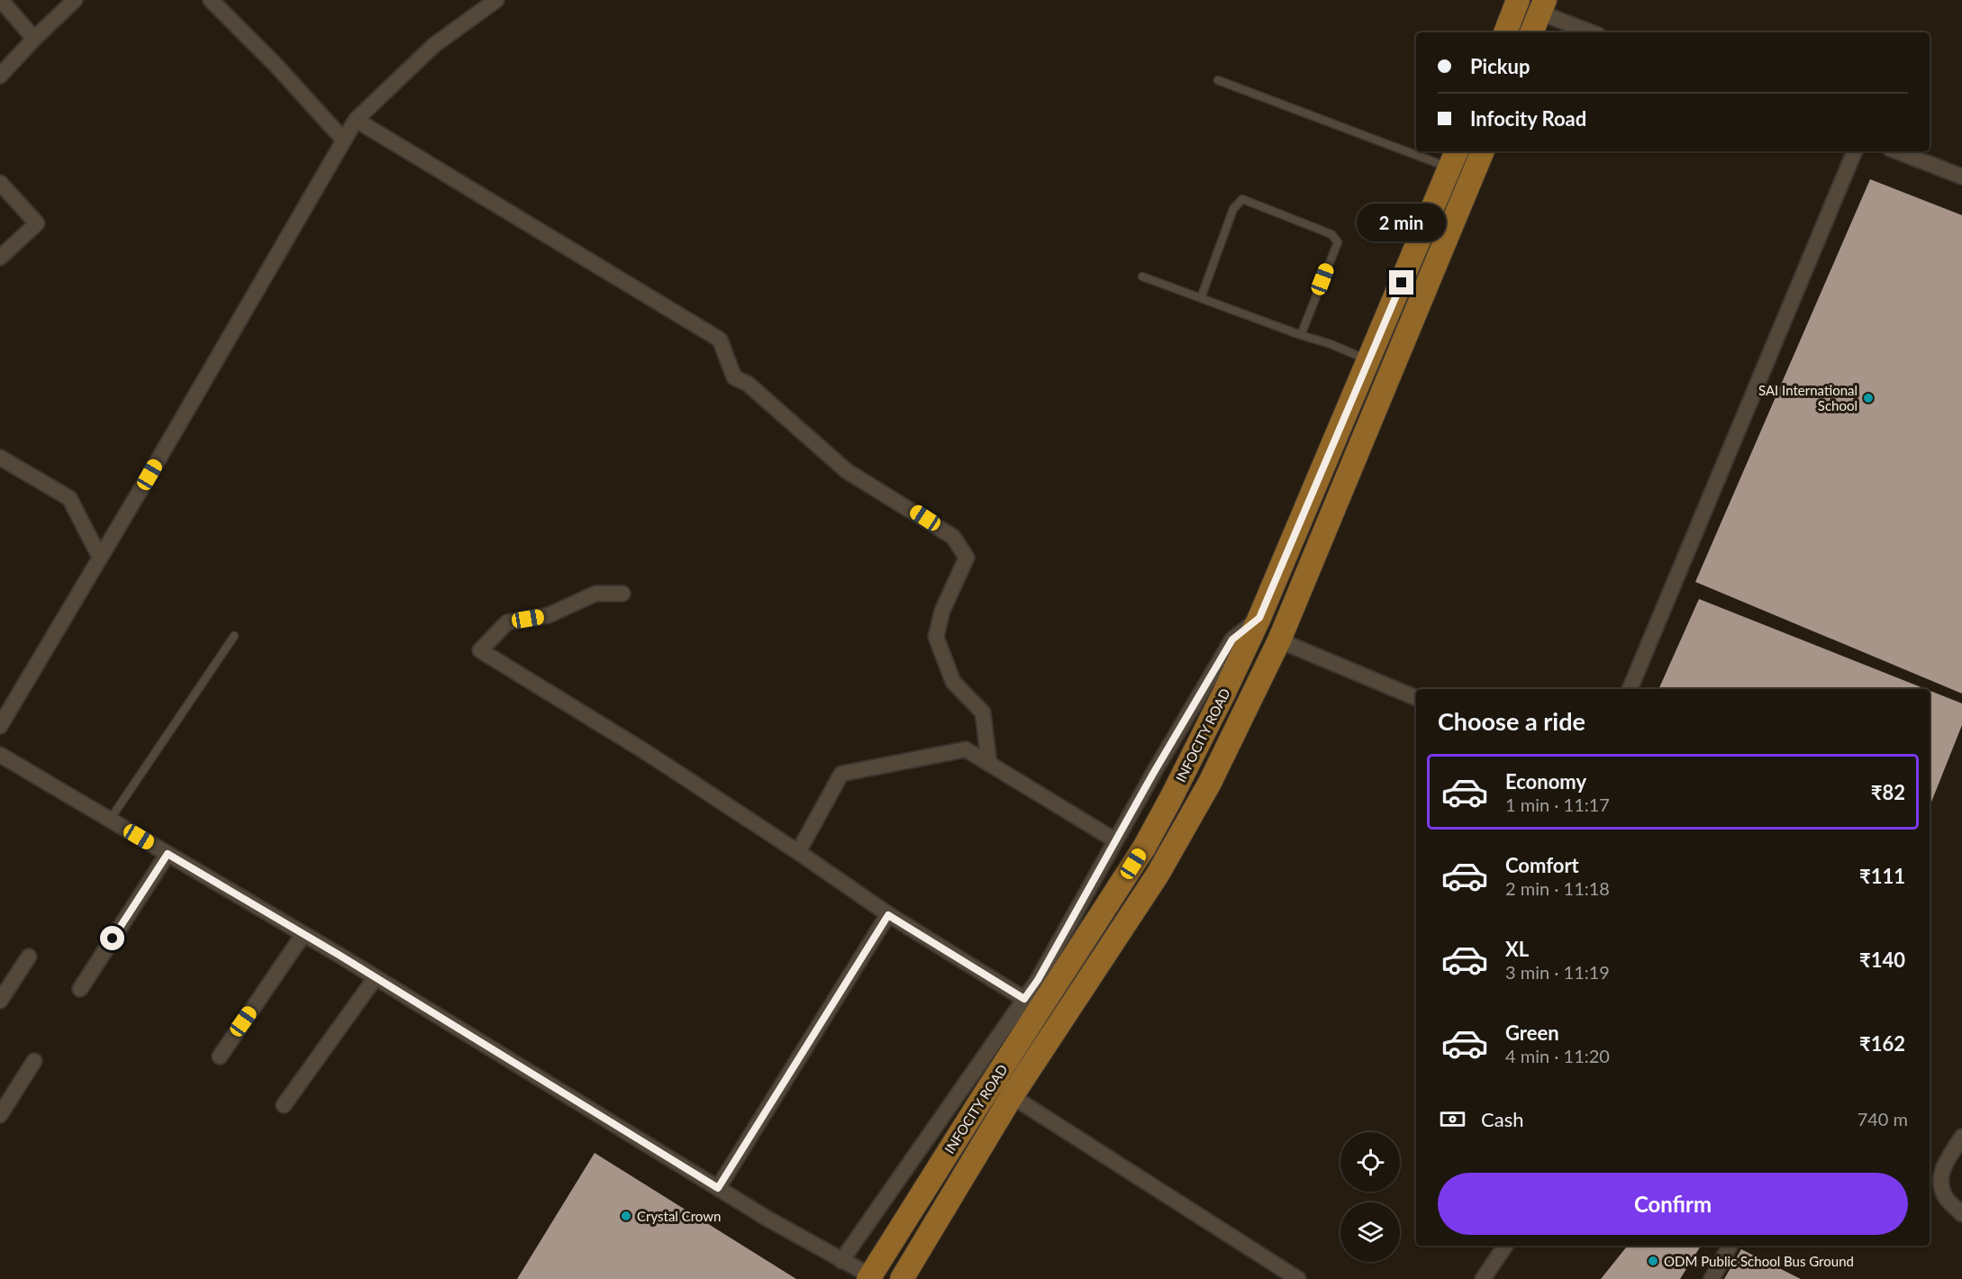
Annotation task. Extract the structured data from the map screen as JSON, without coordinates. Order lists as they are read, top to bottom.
{
  "streets": {
    "main road": ["INFOCITY ROAD"]
  },
  "places": ["SAI International School", "Crystal Crown", "ODM Public School Bus Ground"],
  "page": {
    "banner": ["Pickup", "Infocity Road"],
    "bubble": "2 min",
    "heading": "Choose a ride",
    "list": [
      {
        "name": "Economy",
        "note": "1 min · 11:17",
        "value": "₹82"
      },
      {
        "name": "Comfort",
        "note": "2 min · 11:18",
        "value": "₹111"
      },
      {
        "name": "XL",
        "note": "3 min · 11:19",
        "value": "₹140"
      },
      {
        "name": "Green",
        "note": "4 min · 11:20",
        "value": "₹162"
      }
    ],
    "pay": ["Cash", "740 m"],
    "buttons": "Confirm"
  }
}
